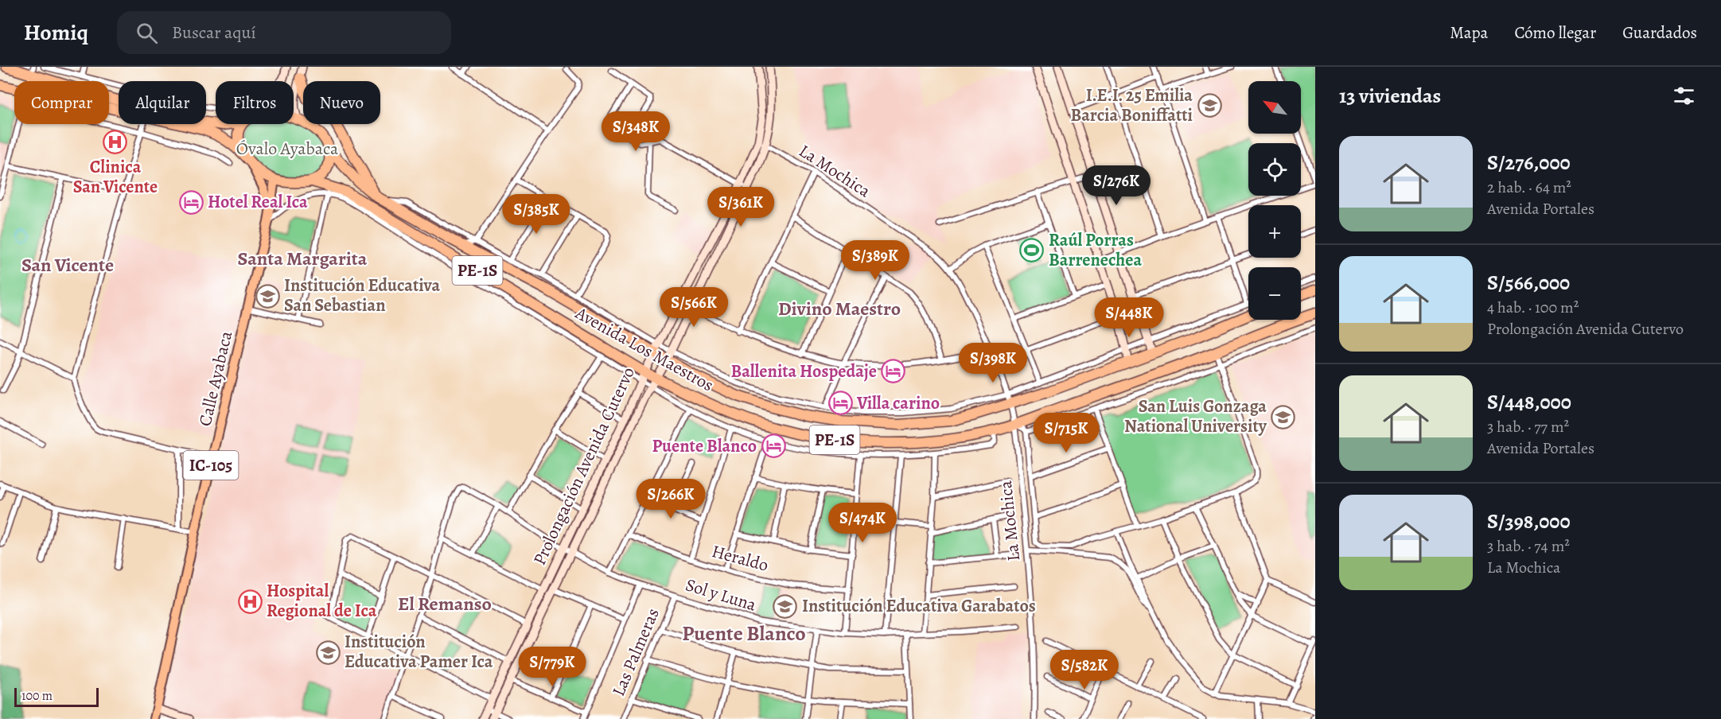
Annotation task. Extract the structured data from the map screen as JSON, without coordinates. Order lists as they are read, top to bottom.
{
  "streets": {
    "highway": ["PE-1S", "Avenida Los Maestros"],
    "main road": ["Calle Ayabaca", "IC-105"],
    "street": [
      "La Mochica",
      "Prolongación Avenida Cutervo",
      "Heraldo",
      "Sol y Luna",
      "Las Palmeras"
    ]
  },
  "crossings": [
    ["La Mochica", "Avenida Los Maestros"],
    ["La Mochica", "Prolongación Avenida Cutervo"],
    ["PE-1S", "Avenida Los Maestros"],
    ["PE-1S", "Calle Ayabaca"],
    ["Avenida Los Maestros", "Prolongación Avenida Cutervo"],
    ["Prolongación Avenida Cutervo", "Sol y Luna"],
    ["Sol y Luna", "Las Palmeras"]
  ],
  "districts": [
    "Santa Margarita",
    "San Vicente",
    "Divino Maestro",
    "El Remanso",
    "Puente Blanco"
  ],
  "parks": ["Óvalo Ayabaca"],
  "places": {
    "school or university": [
      "I.E.I. 25 Emilia Barcia Boniffatti",
      "Institución Educativa San Sebastian",
      "San Luis Gonzaga National University",
      "Institución Educativa Garabatos",
      "Institución Educativa Pamer Ica"
    ],
    "hospital": ["Clinica San Vicente", "Hospital Regional de Ica"],
    "hotel": [
      "Hotel Real Ica",
      "Ballenita Hospedaje",
      "Villa carino",
      "Puente Blanco"
    ],
    "sports": ["Raúl Porras Barrenechea"]
  },
  "scale_bar": "100 m",
  "north": "top left",
  "page": {
    "header": "Homiq",
    "search": "Buscar aquí",
    "nav": ["Mapa", "Cómo llegar", "Guardados"],
    "heading": "13 viviendas",
    "map_buttons": ["+", "−"],
    "chip": [
      "Comprar",
      "Alquilar",
      "Filtros",
      "Nuevo"
    ],
    "price": [
      "S/348K",
      "S/276K",
      "S/361K",
      "S/385K",
      "S/389K",
      "S/566K",
      "S/448K",
      "S/398K",
      "S/715K",
      "S/266K",
      "S/474K",
      "S/779K",
      "S/582K"
    ],
    "list": [
      {
        "name": "S/276,000",
        "note": "2 hab. · 64 m² · Avenida Portales"
      },
      {
        "name": "S/566,000",
        "note": "4 hab. · 100 m² · Prolongación Avenida Cutervo"
      },
      {
        "name": "S/448,000",
        "note": "3 hab. · 77 m² · Avenida Portales"
      },
      {
        "name": "S/398,000",
        "note": "3 hab. · 74 m² · La Mochica"
      }
    ],
    "scale": "100 m"
  }
}
